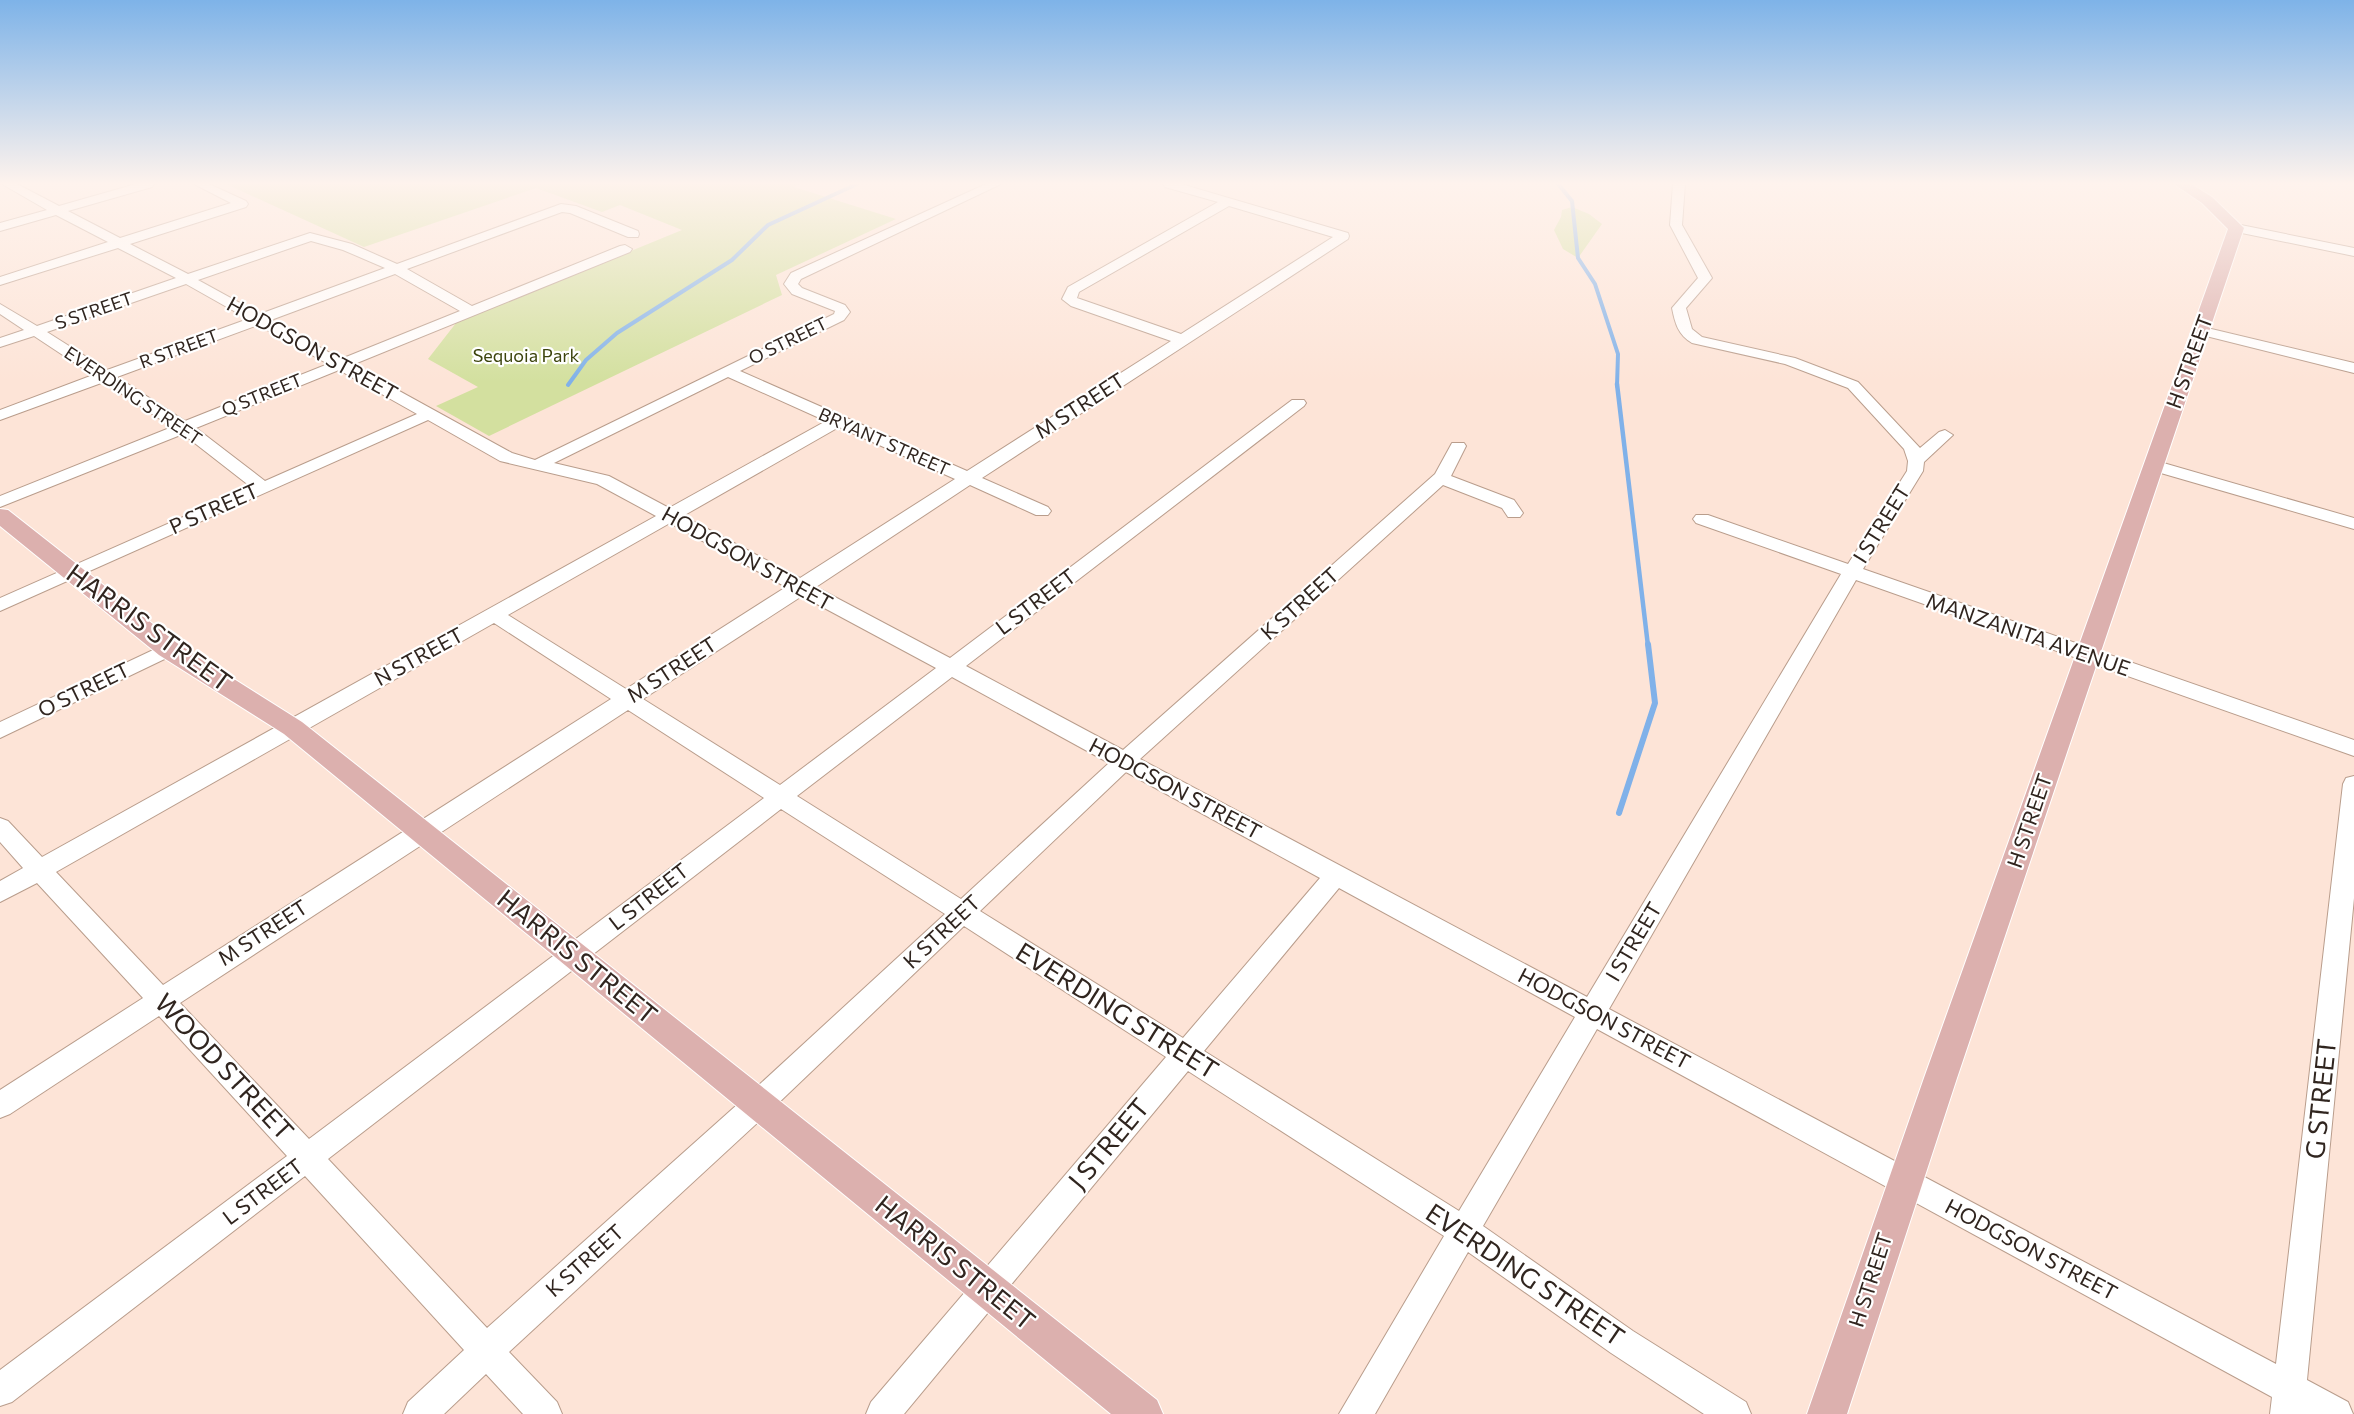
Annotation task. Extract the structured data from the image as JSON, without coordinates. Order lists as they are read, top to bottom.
{
  "streets": {
    "main road": ["H STREET", "HARRIS STREET"],
    "street": [
      "S STREET",
      "O STREET",
      "R STREET",
      "HODGSON STREET",
      "Q STREET",
      "EVERDING STREET",
      "M STREET",
      "BRYANT STREET",
      "P STREET",
      "I STREET",
      "L STREET",
      "K STREET",
      "MANZANITA AVENUE",
      "N STREET",
      "WOOD STREET",
      "G STREET",
      "J STREET"
    ]
  },
  "crossings": [
    ["S STREET", "R STREET"],
    ["S STREET", "HODGSON STREET"],
    ["S STREET", "EVERDING STREET"],
    ["O STREET", "HODGSON STREET"],
    ["O STREET", "BRYANT STREET"],
    ["O STREET", "HARRIS STREET"],
    ["R STREET", "HODGSON STREET"],
    ["R STREET", "EVERDING STREET"],
    ["HODGSON STREET", "H STREET"],
    ["HODGSON STREET", "Q STREET"],
    ["HODGSON STREET", "M STREET"],
    ["HODGSON STREET", "P STREET"],
    ["HODGSON STREET", "I STREET"],
    ["HODGSON STREET", "L STREET"],
    ["HODGSON STREET", "K STREET"],
    ["HODGSON STREET", "N STREET"],
    ["HODGSON STREET", "G STREET"],
    ["HODGSON STREET", "J STREET"],
    ["H STREET", "MANZANITA AVENUE"],
    ["Q STREET", "EVERDING STREET"],
    ["EVERDING STREET", "M STREET"],
    ["EVERDING STREET", "P STREET"],
    ["EVERDING STREET", "I STREET"],
    ["EVERDING STREET", "L STREET"],
    ["EVERDING STREET", "K STREET"],
    ["EVERDING STREET", "N STREET"],
    ["EVERDING STREET", "J STREET"],
    ["M STREET", "BRYANT STREET"],
    ["M STREET", "HARRIS STREET"],
    ["M STREET", "WOOD STREET"],
    ["BRYANT STREET", "N STREET"],
    ["P STREET", "HARRIS STREET"],
    ["I STREET", "MANZANITA AVENUE"],
    ["L STREET", "HARRIS STREET"],
    ["L STREET", "WOOD STREET"],
    ["K STREET", "HARRIS STREET"],
    ["K STREET", "WOOD STREET"],
    ["HARRIS STREET", "N STREET"],
    ["HARRIS STREET", "J STREET"],
    ["N STREET", "WOOD STREET"]
  ],
  "parks": ["Sequoia Park"]
}
